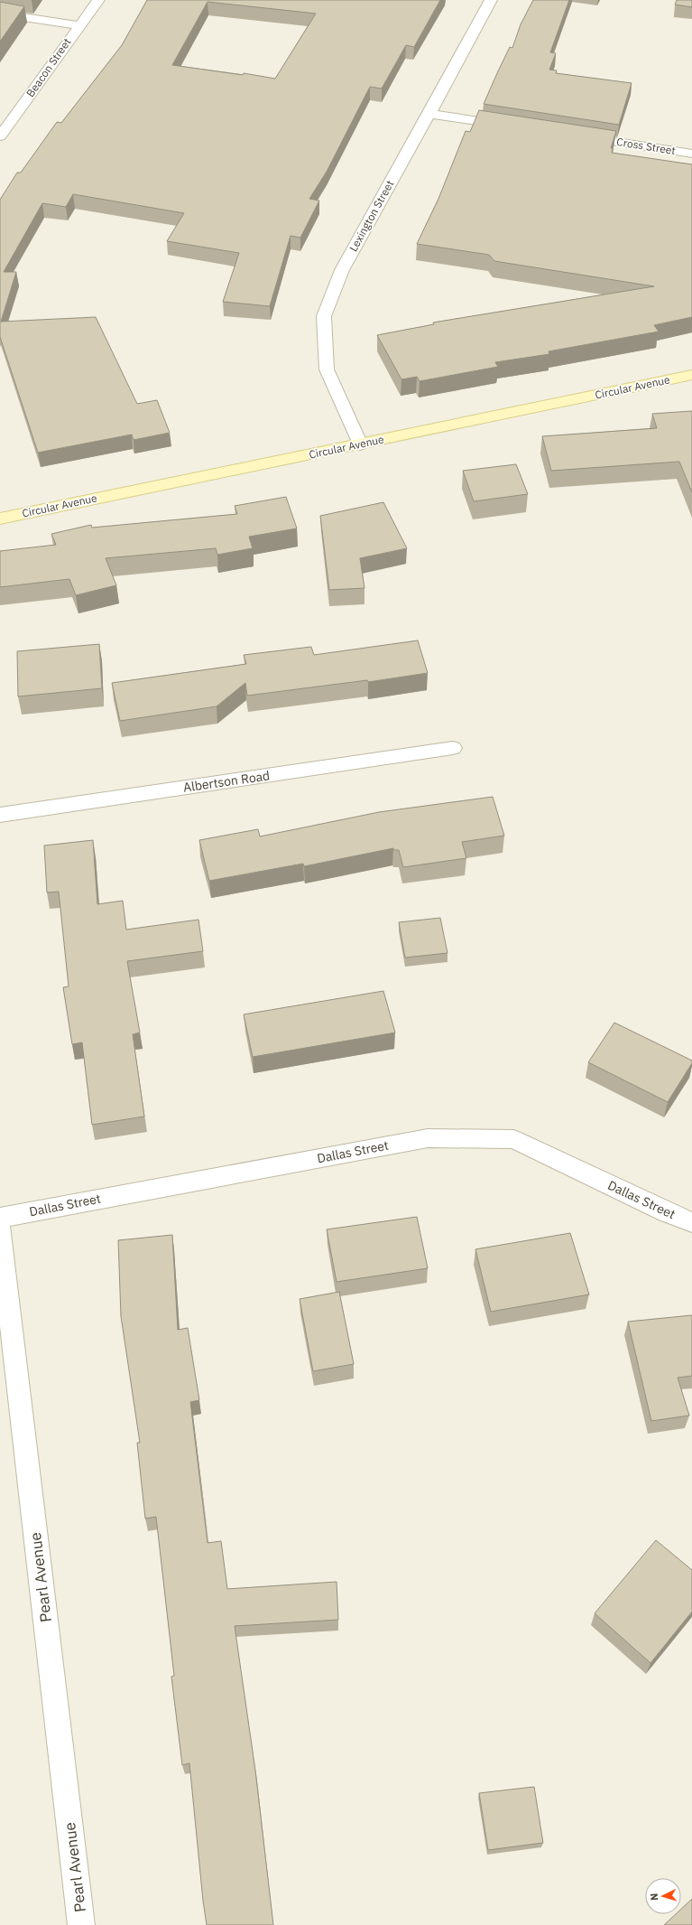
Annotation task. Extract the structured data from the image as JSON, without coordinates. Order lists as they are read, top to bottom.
{
  "streets": {
    "main road": ["Circular Avenue"],
    "street": [
      "Beacon Street",
      "Cross Street",
      "Lexington Street",
      "Albertson Road",
      "Dallas Street",
      "Pearl Avenue"
    ]
  },
  "crossings": [
    ["Lexington Street", "Circular Avenue"]
  ],
  "north": "left"
}
